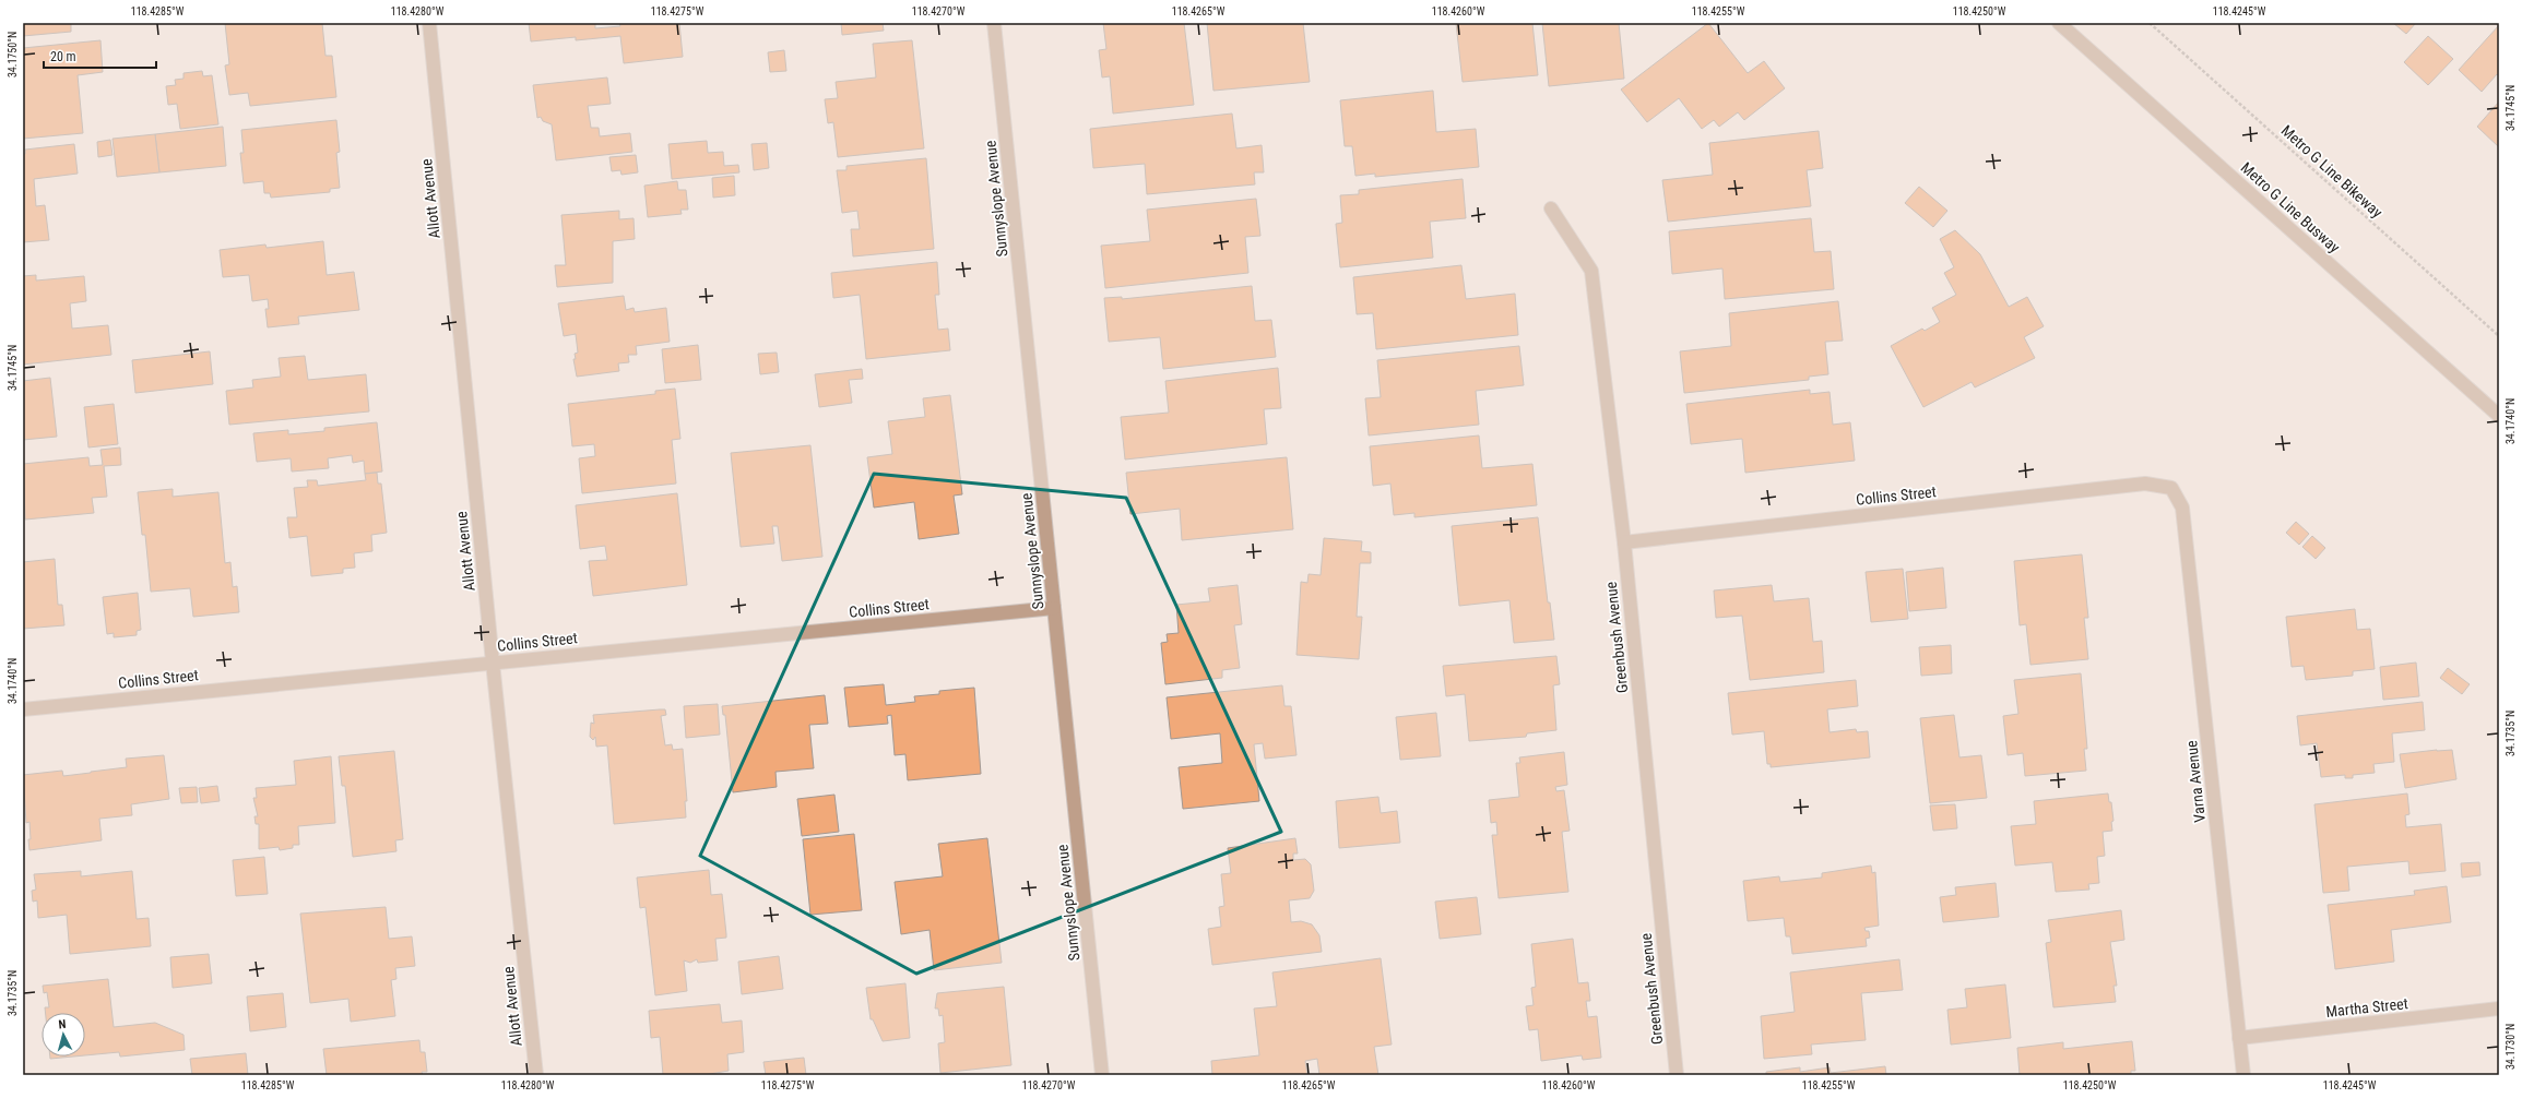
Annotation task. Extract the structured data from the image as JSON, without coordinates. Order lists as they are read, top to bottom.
{
  "streets": {
    "street": [
      "Allott Avenue",
      "Sunnyslope Avenue",
      "Metro G Line Busway",
      "Collins Street",
      "Greenbush Avenue",
      "Varna Avenue",
      "Martha Street"
    ],
    "path": ["Metro G Line Bikeway"]
  },
  "crossings": [
    ["Allott Avenue", "Collins Street"],
    ["Sunnyslope Avenue", "Collins Street"],
    ["Collins Street", "Greenbush Avenue"],
    ["Collins Street", "Varna Avenue"],
    ["Varna Avenue", "Martha Street"]
  ],
  "scale_bar": "20 m",
  "north": "top",
  "coordinates": [
    "118.4285°W",
    "118.4280°W",
    "118.4275°W",
    "118.4270°W",
    "118.4265°W",
    "118.4260°W",
    "118.4255°W",
    "118.4250°W",
    "118.4245°W",
    "34.1750°N",
    "34.1745°N",
    "34.1740°N",
    "34.1735°N",
    "34.1730°N"
  ]
}
